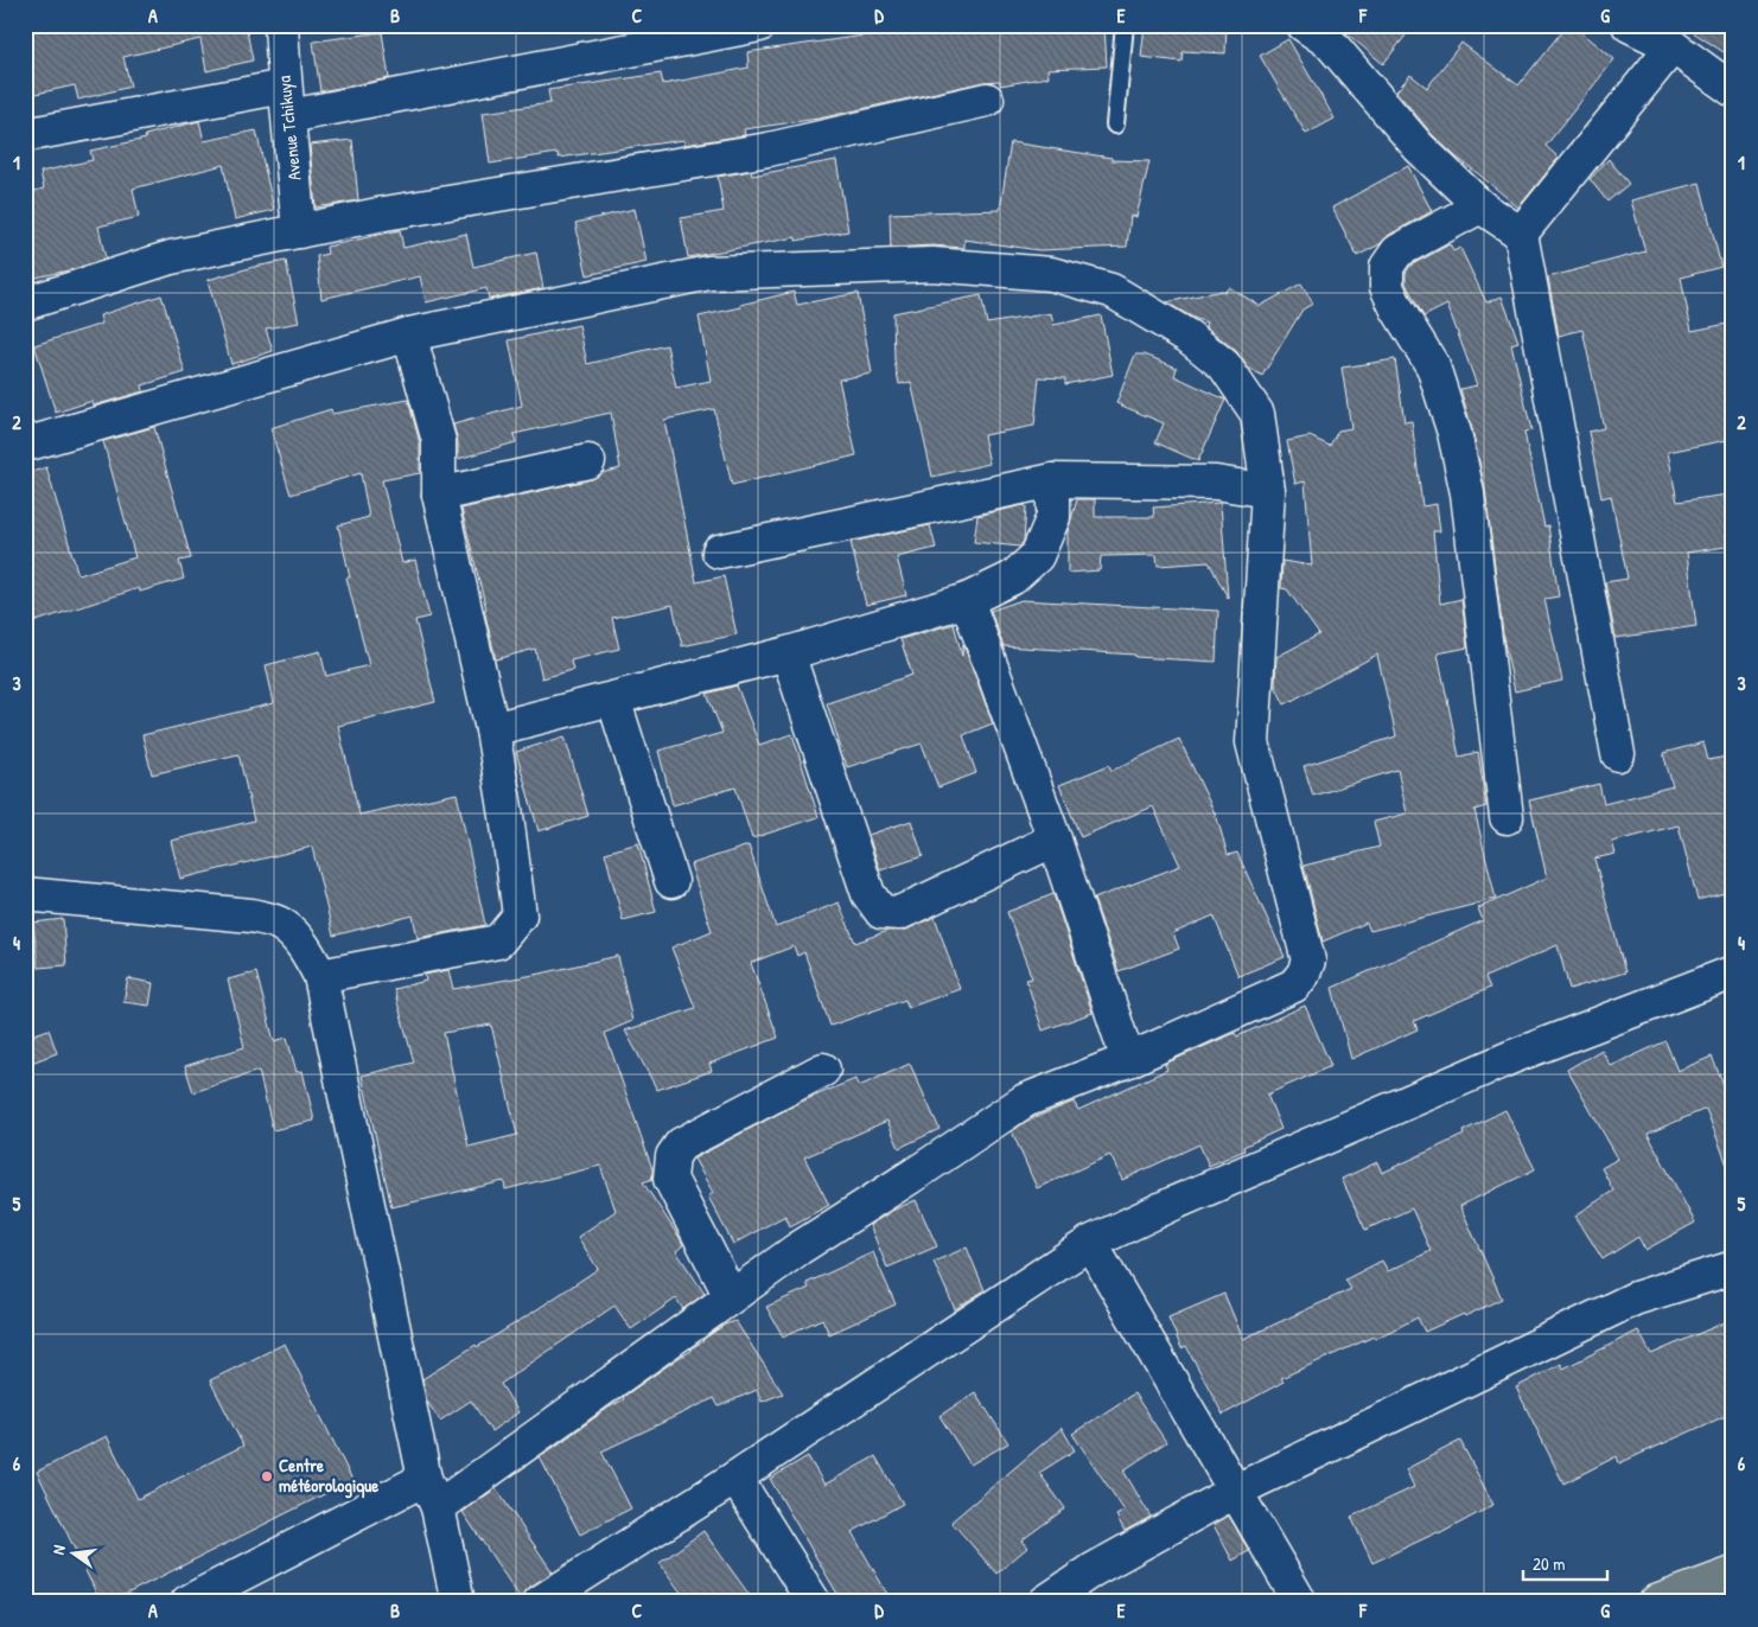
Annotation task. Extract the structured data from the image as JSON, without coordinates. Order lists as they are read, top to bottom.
{
  "streets": {
    "street": ["Avenue Tchikuya"]
  },
  "places": ["Centre météorologique"],
  "scale_bar": "20 m",
  "north": "left",
  "grid": {
    "columns": [
      "A",
      "B",
      "C",
      "D",
      "E",
      "F",
      "G"
    ],
    "rows": [
      "1",
      "2",
      "3",
      "4",
      "5",
      "6"
    ]
  }
}
